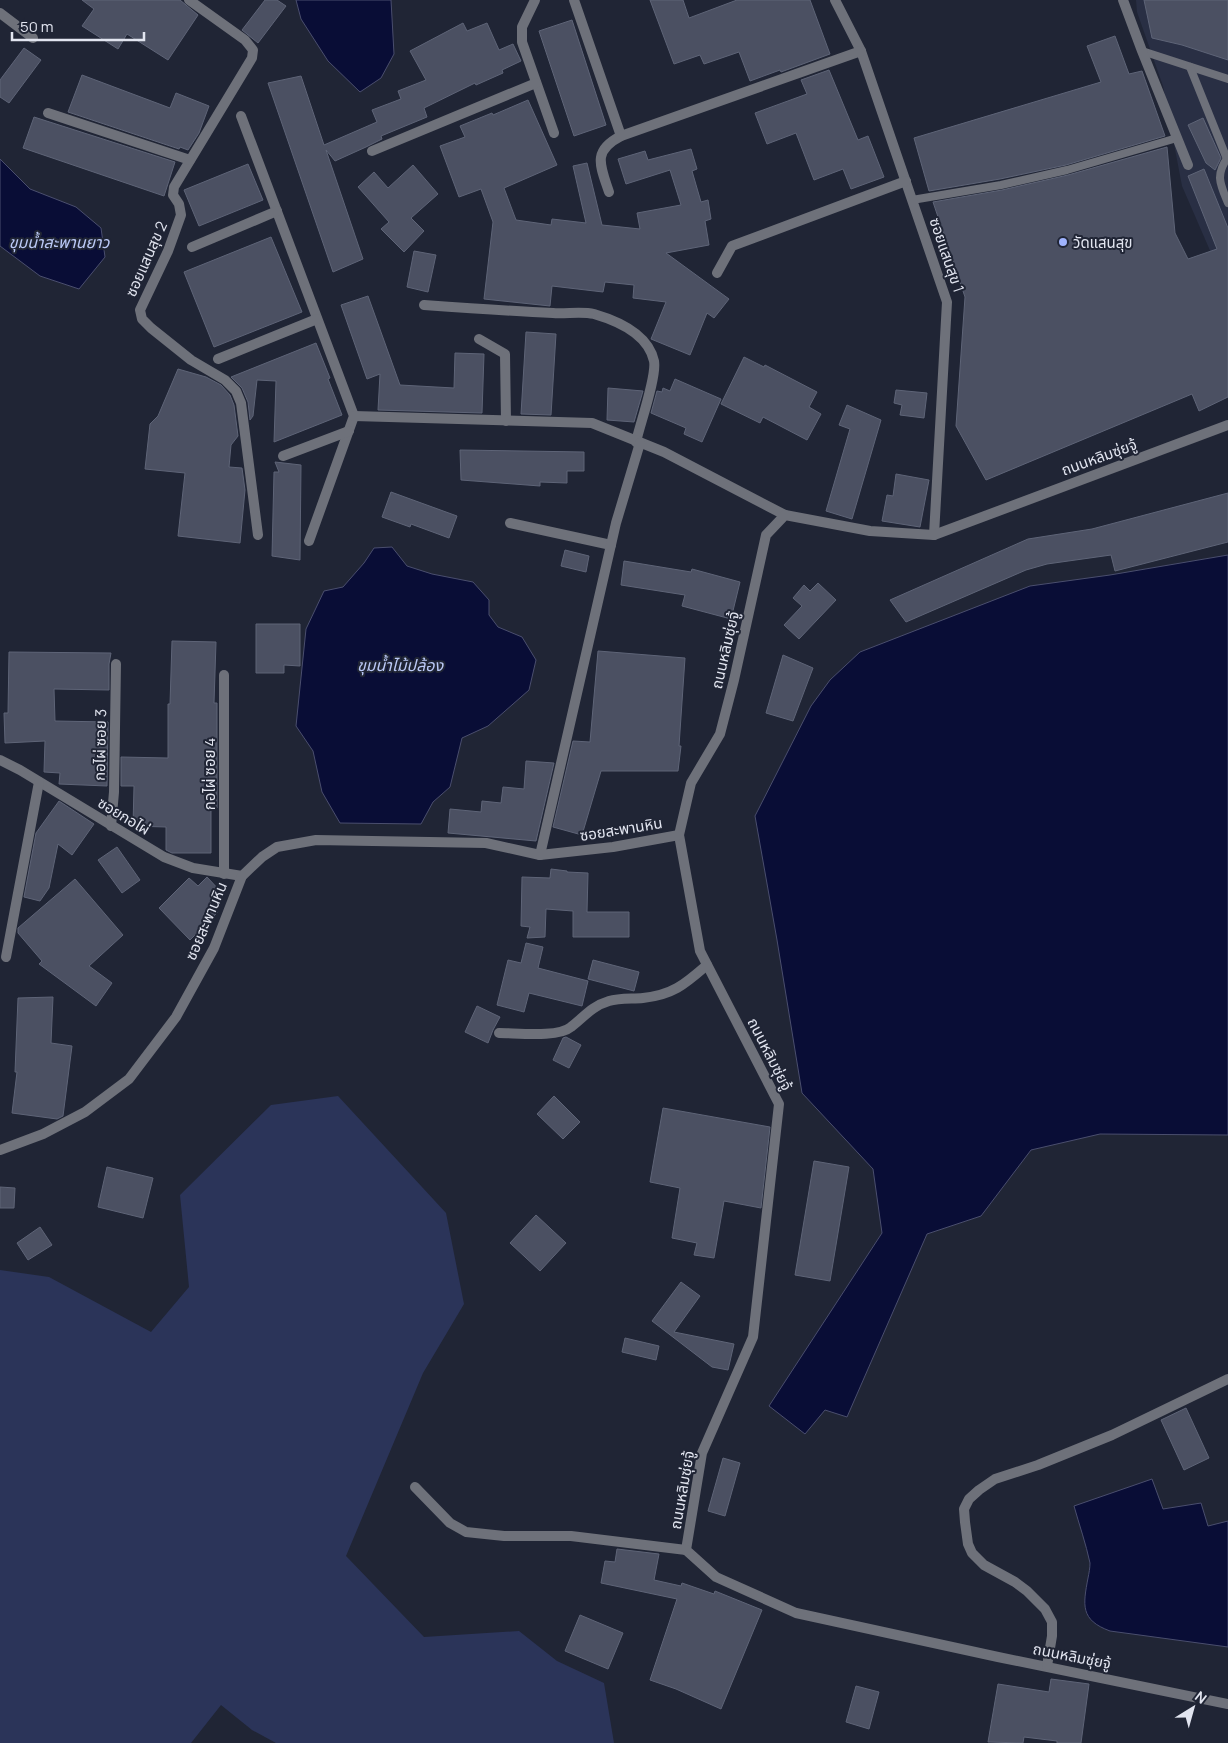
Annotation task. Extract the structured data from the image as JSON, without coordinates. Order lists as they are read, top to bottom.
{
  "streets": {
    "street": [
      "ซอยแสนสุข 1",
      "ซอยแสนสุข 2",
      "ถนนหลิมซุ่ยจู้",
      "กอไผ่ ซอย 3",
      "กอไผ่ ซอย 4",
      "ซอยกอไผ่",
      "ซอยสะพานหิน"
    ]
  },
  "crossings": [
    ["ซอยแสนสุข 1", "ถนนหลิมซุ่ยจู้"],
    ["ถนนหลิมซุ่ยจู้", "ซอยสะพานหิน"],
    ["กอไผ่ ซอย 3", "ซอยกอไผ่"],
    ["กอไผ่ ซอย 4", "ซอยกอไผ่"],
    ["ซอยกอไผ่", "ซอยสะพานหิน"]
  ],
  "water": ["ขุมน้ำสะพานยาว", "ขุมน้ำไม้ปล้อง"],
  "places": ["วัดแสนสุข"],
  "scale_bar": "50 m",
  "north": "top right"
}
